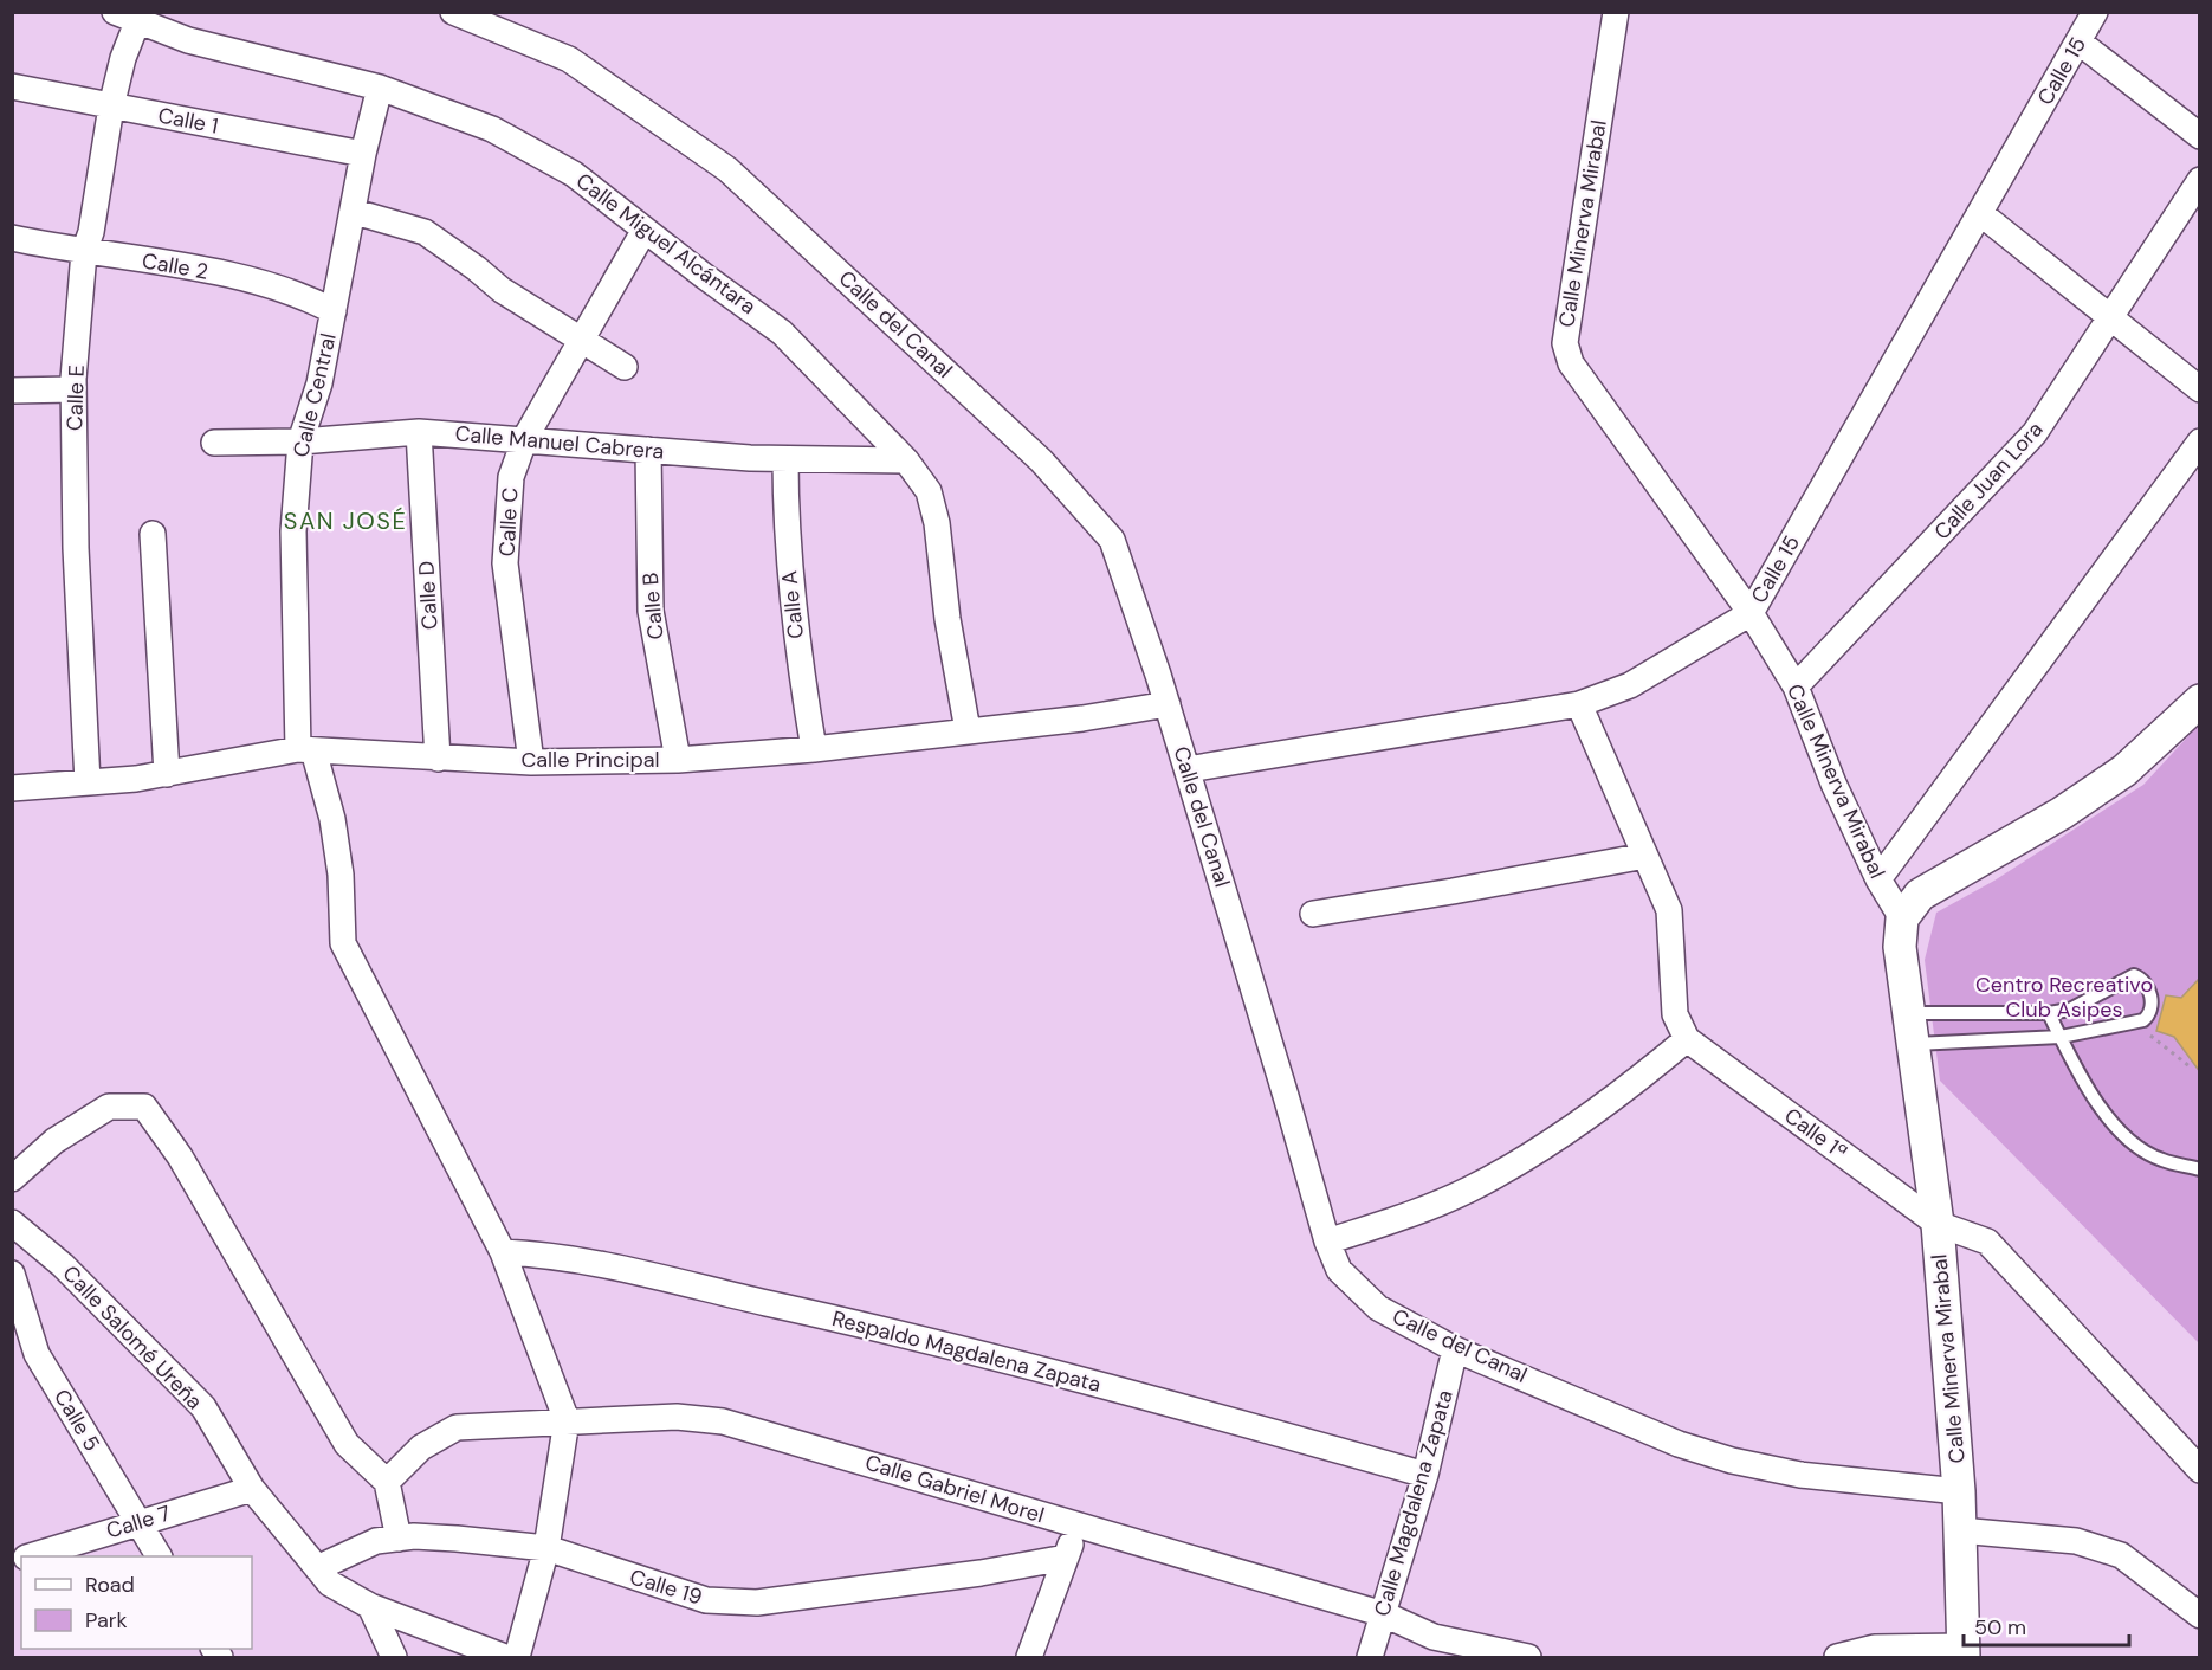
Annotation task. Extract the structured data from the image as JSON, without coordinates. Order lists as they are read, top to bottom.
{
  "streets": {
    "street": [
      "Calle 15",
      "Calle 1",
      "Calle Minerva Mirabal",
      "Calle Miguel Alcántara",
      "Calle 2",
      "Calle del Canal",
      "Calle Central",
      "Calle E",
      "Calle Manuel Cabrera",
      "Calle Juan Lora",
      "Calle C",
      "Calle D",
      "Calle A",
      "Calle B",
      "Calle Principal",
      "Calle 1ª",
      "Calle Salomé Ureña",
      "Respaldo Magdalena Zapata",
      "Calle 5",
      "Calle Gabriel Morel",
      "Calle Magdalena Zapata",
      "Calle 7",
      "Calle 19"
    ]
  },
  "crossings": [
    ["Calle 15", "Calle Minerva Mirabal"],
    ["Calle 15", "Calle del Canal"],
    ["Calle 1", "Calle Central"],
    ["Calle 1", "Calle E"],
    ["Calle Minerva Mirabal", "Calle del Canal"],
    ["Calle Minerva Mirabal", "Calle Juan Lora"],
    ["Calle Minerva Mirabal", "Calle 1ª"],
    ["Calle Miguel Alcántara", "Calle Central"],
    ["Calle Miguel Alcántara", "Calle E"],
    ["Calle Miguel Alcántara", "Calle Manuel Cabrera"],
    ["Calle Miguel Alcántara", "Calle C"],
    ["Calle Miguel Alcántara", "Calle Principal"],
    ["Calle 2", "Calle Central"],
    ["Calle 2", "Calle E"],
    ["Calle del Canal", "Calle Principal"],
    ["Calle del Canal", "Calle Magdalena Zapata"],
    ["Calle Central", "Calle Manuel Cabrera"],
    ["Calle Central", "Calle Principal"],
    ["Calle Central", "Respaldo Magdalena Zapata"],
    ["Calle Central", "Calle Gabriel Morel"],
    ["Calle E", "Calle Principal"],
    ["Calle Manuel Cabrera", "Calle C"],
    ["Calle Manuel Cabrera", "Calle D"],
    ["Calle Manuel Cabrera", "Calle A"],
    ["Calle Manuel Cabrera", "Calle B"],
    ["Calle C", "Calle Principal"],
    ["Calle D", "Calle Principal"],
    ["Calle A", "Calle Principal"],
    ["Calle B", "Calle Principal"],
    ["Calle Salomé Ureña", "Calle 7"],
    ["Calle Salomé Ureña", "Calle 19"],
    ["Respaldo Magdalena Zapata", "Calle Magdalena Zapata"],
    ["Calle 5", "Calle 7"],
    ["Calle Gabriel Morel", "Calle Magdalena Zapata"]
  ],
  "districts": ["SAN JOSÉ"],
  "parks": ["Centro Recreativo Club Asipes"],
  "legend": ["Road", "Park"],
  "scale_bar": "50 m"
}
